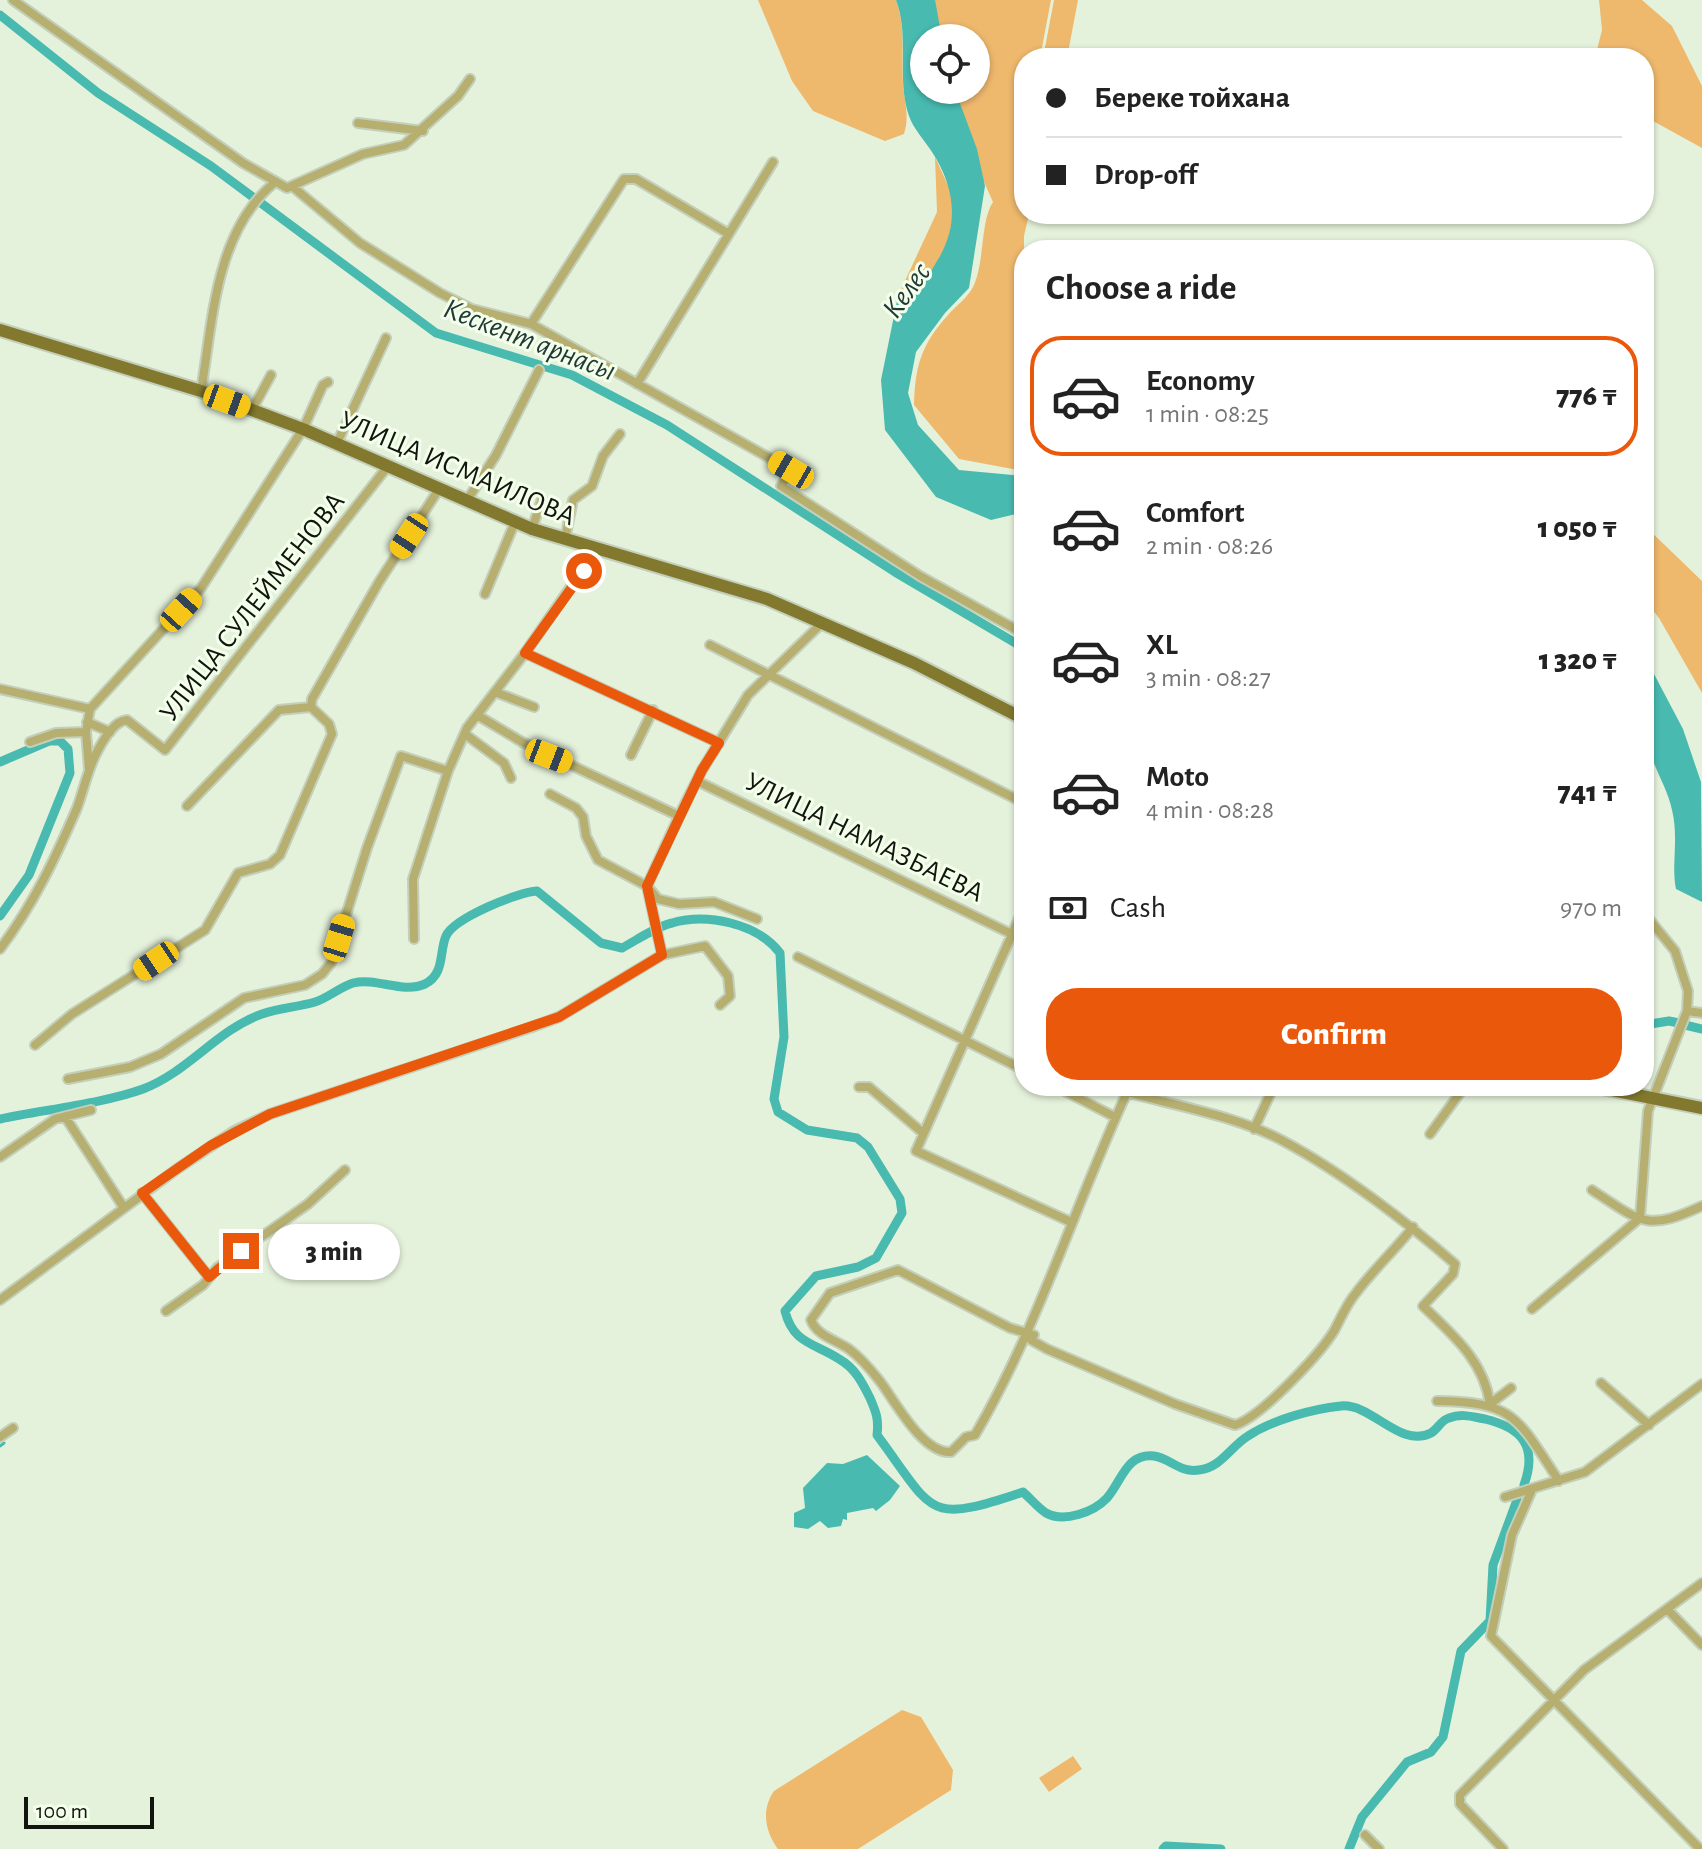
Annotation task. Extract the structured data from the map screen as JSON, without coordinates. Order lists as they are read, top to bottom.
{
  "streets": {
    "main road": ["УЛИЦА ИСМАИЛОВА"],
    "street": ["УЛИЦА СУЛЕЙМЕНОВА", "УЛИЦА НАМАЗБАЕВА"]
  },
  "crossings": [
    ["УЛИЦА ИСМАИЛОВА", "УЛИЦА СУЛЕЙМЕНОВА"]
  ],
  "water": ["Келес", "Кескент арнасы"],
  "scale_bar": "100 m",
  "page": {
    "banner": ["Береке тойхана", "Drop-off"],
    "heading": "Choose a ride",
    "list": [
      {
        "name": "Economy",
        "note": "1 min · 08:25",
        "value": "776 ₸"
      },
      {
        "name": "Comfort",
        "note": "2 min · 08:26",
        "value": "1 050 ₸"
      },
      {
        "name": "XL",
        "note": "3 min · 08:27",
        "value": "1 320 ₸"
      },
      {
        "name": "Moto",
        "note": "4 min · 08:28",
        "value": "741 ₸"
      }
    ],
    "pay": ["Cash", "970 m"],
    "buttons": "Confirm",
    "bubble": "3 min",
    "scale": "100 m"
  }
}
